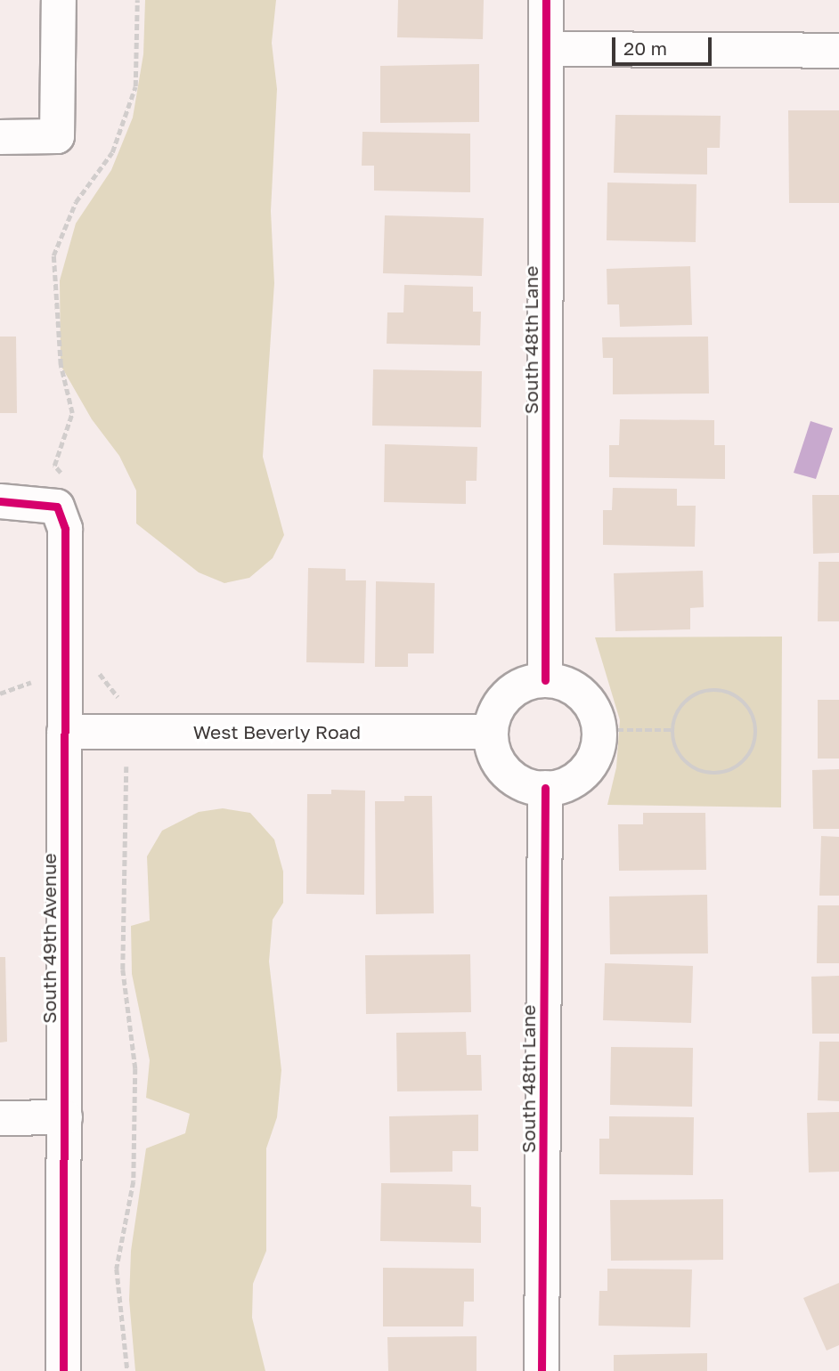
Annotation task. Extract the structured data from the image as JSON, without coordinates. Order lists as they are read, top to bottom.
{
  "streets": {
    "street": ["South 48th Lane", "West Beverly Road", "South 49th Avenue"]
  },
  "crossings": [
    ["South 48th Lane", "West Beverly Road"],
    ["West Beverly Road", "South 49th Avenue"]
  ],
  "scale_bar": "20 m"
}
